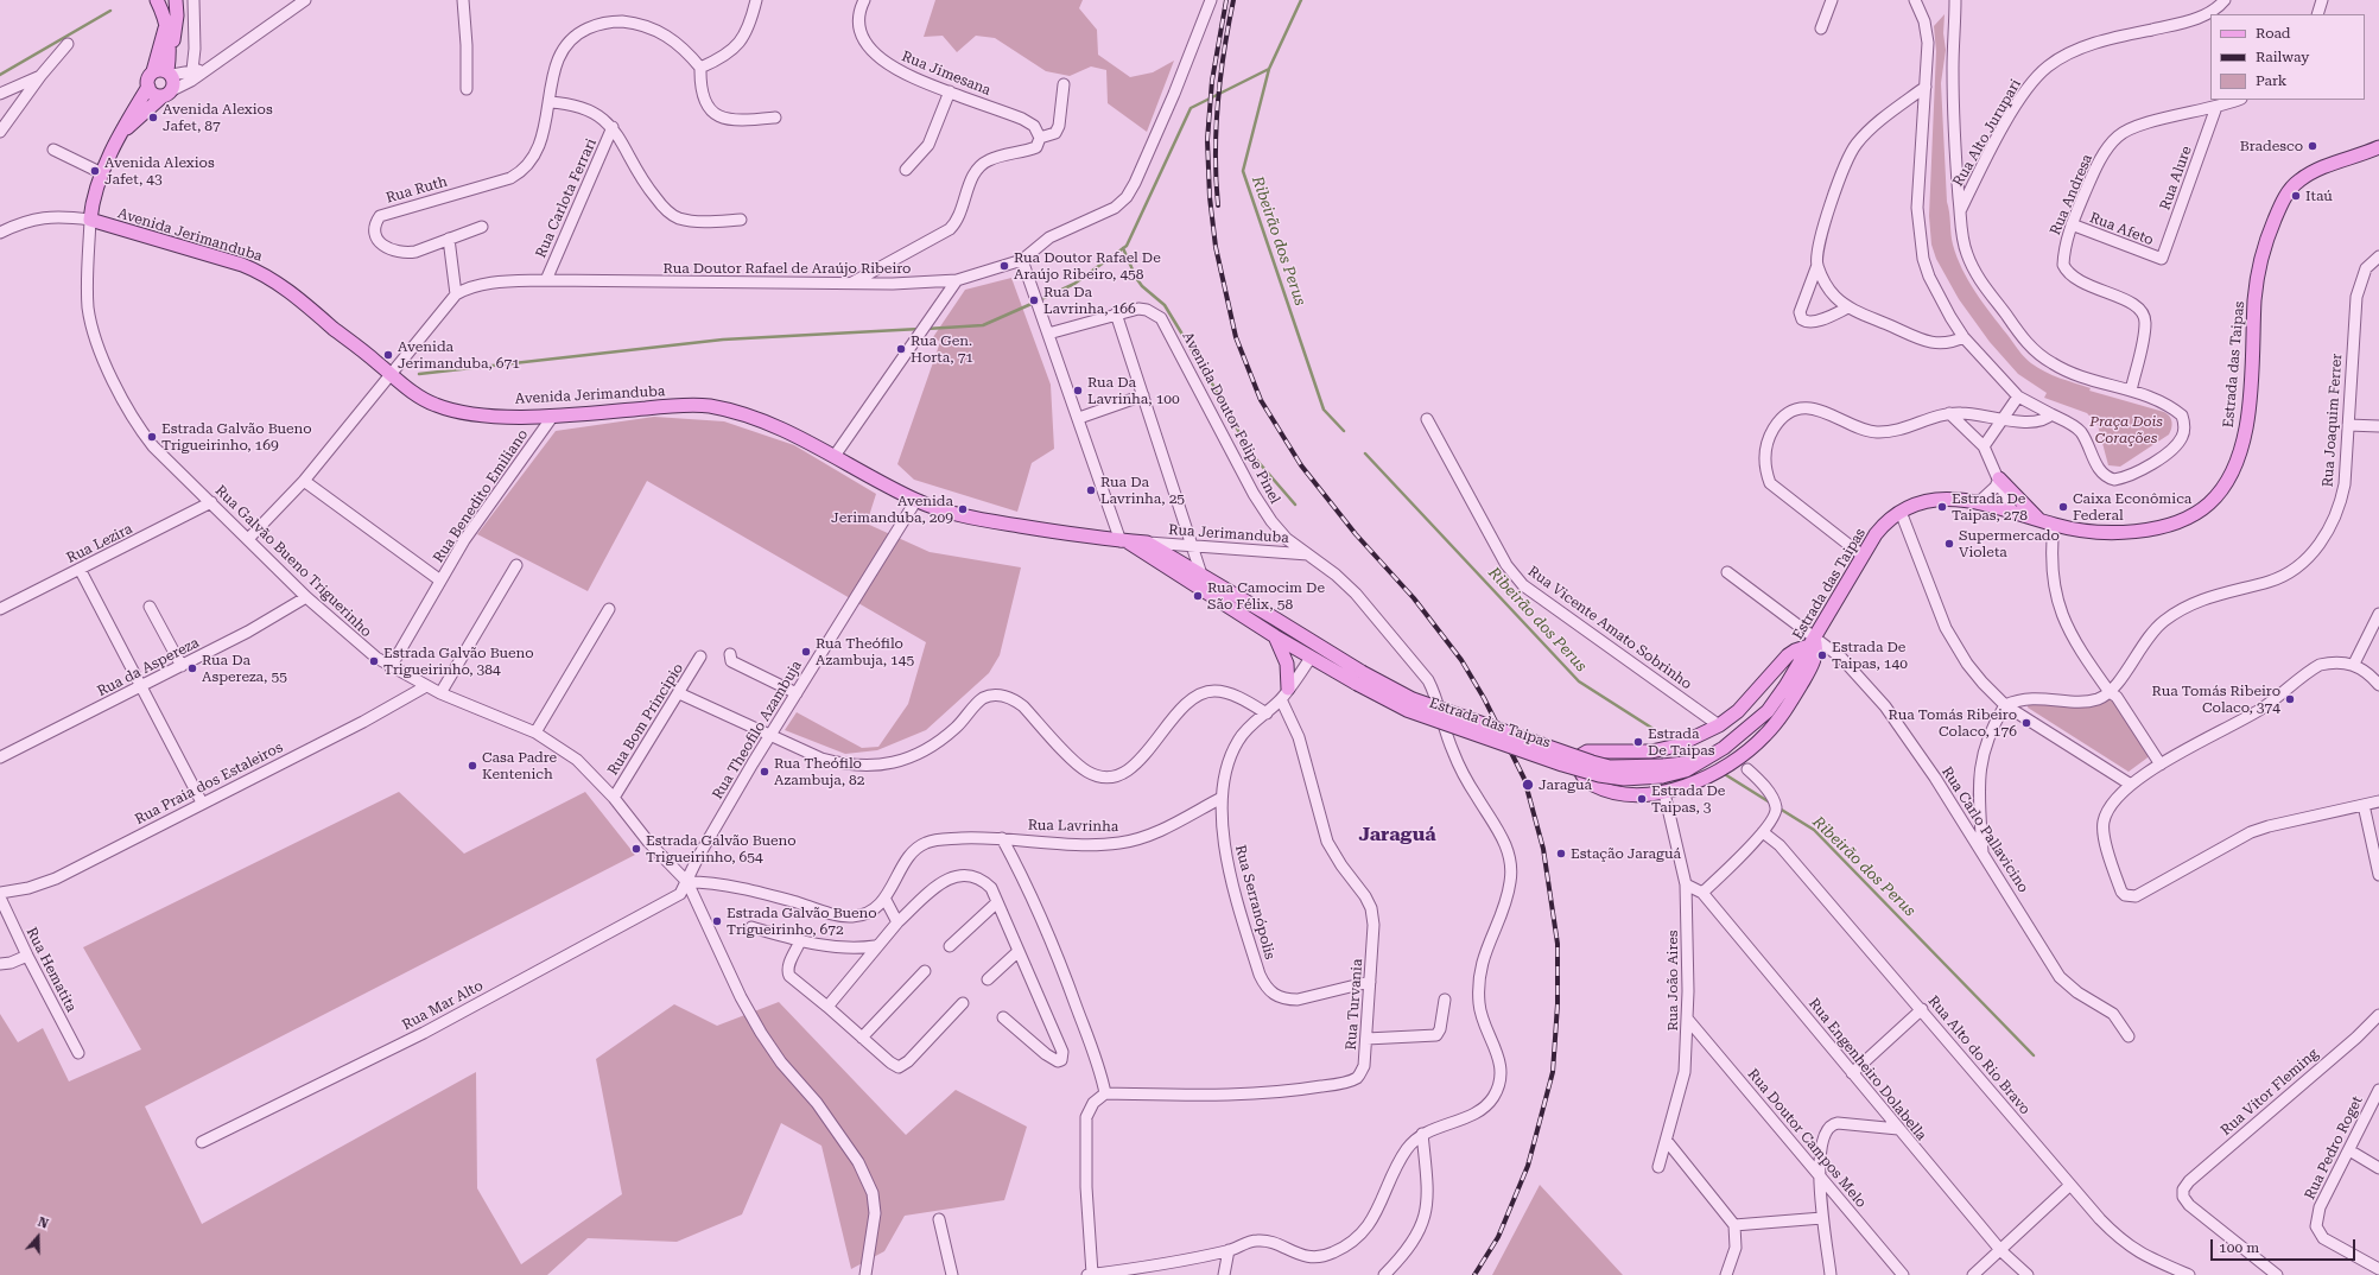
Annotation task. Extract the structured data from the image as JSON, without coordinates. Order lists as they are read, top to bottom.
{
  "streets": {
    "main road": ["Avenida Jerimanduba", "Estrada das Taipas"],
    "street": [
      "Rua Jimesana",
      "Rua Alto Jurupari",
      "Rua Alure",
      "Rua Ruth",
      "Rua Andresa",
      "Rua Carlota Ferrari",
      "Rua Afeto",
      "Rua Doutor Rafael de Araújo Ribeiro",
      "Avenida Doutor Felipe Pinel",
      "Rua Joaquim Ferrer",
      "Rua Benedito Emiliano",
      "Rua Jerimanduba",
      "Rua Lezira",
      "Rua Galvão Bueno Triguerinho",
      "Rua Vicente Amato Sobrinho",
      "Rua da Aspereza",
      "Rua Bom Principio",
      "Rua Theofilo Azambuja",
      "Rua Praia dos Estaleiros",
      "Rua Lavrinha",
      "Rua Carlo Pallavicino",
      "Rua Serranópolis",
      "Rua Hematita",
      "Rua João Aires",
      "Rua Turvania",
      "Rua Mar Alto",
      "Rua Alto do Rio Bravo",
      "Rua Engenheiro Dolabella",
      "Rua Vitor Fleming",
      "Rua Doutor Campos Melo",
      "Rua Pedro Roget"
    ]
  },
  "crossings": [
    ["Rua Alure", "Rua Andresa"],
    ["Rua Alure", "Rua Afeto"],
    ["Rua Andresa", "Rua Afeto"],
    ["Rua Carlota Ferrari", "Rua Doutor Rafael de Araújo Ribeiro"],
    ["Avenida Jerimanduba", "Rua Doutor Rafael de Araújo Ribeiro"],
    ["Avenida Jerimanduba", "Rua Benedito Emiliano"],
    ["Avenida Jerimanduba", "Rua Jerimanduba"],
    ["Avenida Jerimanduba", "Rua Galvão Bueno Triguerinho"],
    ["Avenida Jerimanduba", "Rua Theofilo Azambuja"],
    ["Rua Doutor Rafael de Araújo Ribeiro", "Rua Galvão Bueno Triguerinho"],
    ["Estrada das Taipas", "Rua Carlo Pallavicino"],
    ["Avenida Doutor Felipe Pinel", "Rua Jerimanduba"],
    ["Rua Benedito Emiliano", "Rua Galvão Bueno Triguerinho"],
    ["Rua Lezira", "Rua Galvão Bueno Triguerinho"],
    ["Rua Galvão Bueno Triguerinho", "Rua da Aspereza"],
    ["Rua Galvão Bueno Triguerinho", "Rua Bom Principio"],
    ["Rua Galvão Bueno Triguerinho", "Rua Theofilo Azambuja"],
    ["Rua Galvão Bueno Triguerinho", "Rua Praia dos Estaleiros"],
    ["Rua Galvão Bueno Triguerinho", "Rua Mar Alto"],
    ["Rua Theofilo Azambuja", "Rua Mar Alto"],
    ["Rua Lavrinha", "Rua Serranópolis"],
    ["Rua Serranópolis", "Rua Turvania"],
    ["Rua João Aires", "Rua Engenheiro Dolabella"],
    ["Rua João Aires", "Rua Doutor Campos Melo"]
  ],
  "districts": ["Jaraguá"],
  "water": ["Ribeirão dos Perus"],
  "parks": ["Praça Dois Corações"],
  "places": [
    "Avenida Alexios Jafet, 87",
    "Bradesco",
    "Avenida Alexios Jafet, 43",
    "Itaú",
    "Rua Doutor Rafael De Araújo Ribeiro, 458",
    "Rua Da Lavrinha, 166",
    "Rua Gen. Horta, 71",
    "Avenida Jerimanduba, 671",
    "Rua Da Lavrinha, 100",
    "Estrada Galvão Bueno Trigueirinho, 169",
    "Rua Da Lavrinha, 25",
    "Estrada De Taipas, 278",
    "Caixa Econômica Federal",
    "Avenida Jerimanduba, 209",
    "Supermercado Violeta",
    "Rua Camocim De São Félix, 58",
    "Rua Theófilo Azambuja, 145",
    "Estrada De Taipas, 140",
    "Estrada Galvão Bueno Trigueirinho, 384",
    "Rua Da Aspereza, 55",
    "Rua Tomás Ribeiro Colaco, 374",
    "Rua Tomás Ribeiro Colaco, 176",
    "Estrada De Taipas",
    "Casa Padre Kentenich",
    "Rua Theófilo Azambuja, 82",
    "Jaraguá",
    "Estrada De Taipas, 3",
    "Estrada Galvão Bueno Trigueirinho, 654",
    "Estação Jaraguá",
    "Estrada Galvão Bueno Trigueirinho, 672"
  ],
  "legend": ["Road", "Railway", "Park"],
  "scale_bar": "100 m",
  "north": "top"
}
